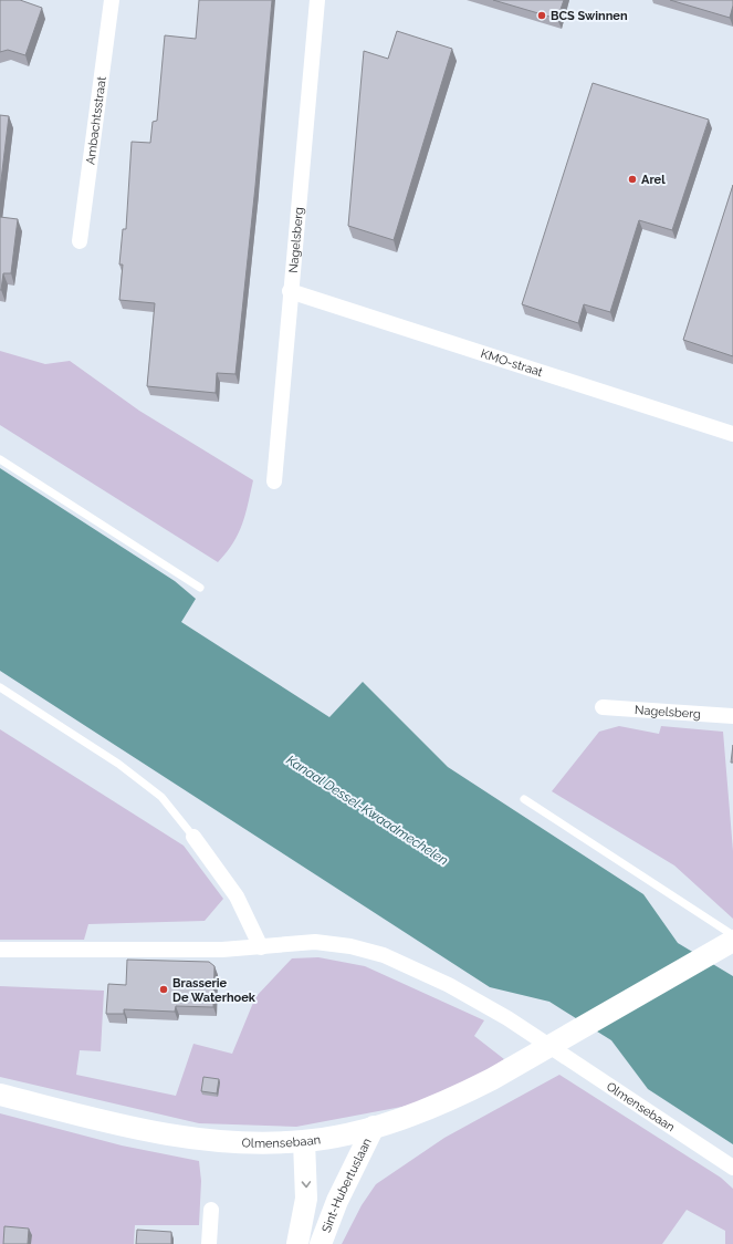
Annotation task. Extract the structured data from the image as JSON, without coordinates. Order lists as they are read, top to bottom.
{
  "streets": {
    "street": [
      "Ambachtsstraat",
      "Nagelsberg",
      "KMO-straat",
      "Olmensebaan",
      "Sint-Hubertuslaan"
    ]
  },
  "crossings": [
    ["Nagelsberg", "KMO-straat"],
    ["Olmensebaan", "Sint-Hubertuslaan"]
  ],
  "water": ["Kanaal Dessel-Kwaadmechelen"],
  "places": ["BCS Swinnen", "Arel", "Brasserie De Waterhoek"]
}
